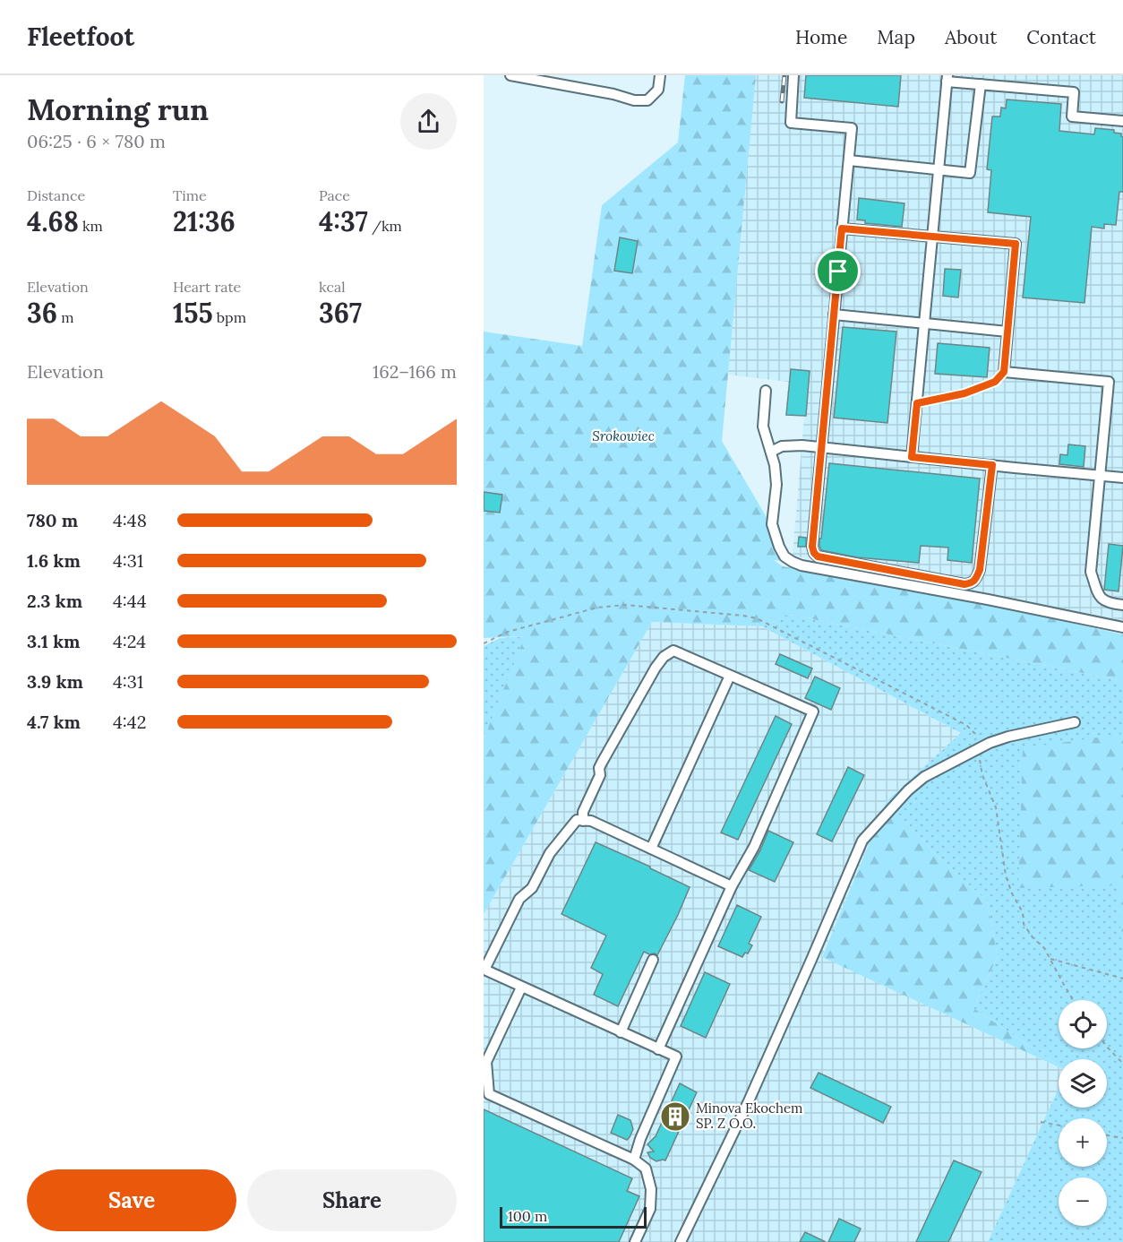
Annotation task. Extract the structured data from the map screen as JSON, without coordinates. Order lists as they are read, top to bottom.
{
  "parks": ["Srokowiec"],
  "places": {
    "building": ["Minova Ekochem SP. Z O.O."]
  },
  "scale_bar": "100 m",
  "page": {
    "header": "Fleetfoot",
    "nav": [
      "Home",
      "Map",
      "About",
      "Contact"
    ],
    "heading": ["Morning run", "06:25 · 6 × 780 m"],
    "stats": [
      ["Distance", "4.68 km"],
      ["Time", "21:36"],
      ["Pace", "4:37 /km"],
      ["Elevation", "36 m"],
      ["Heart rate", "155 bpm"],
      ["kcal", "367"]
    ],
    "chart": ["Elevation", "162–166 m"],
    "list": [
      {
        "name": "780 m",
        "note": "4:48"
      },
      {
        "name": "1.6 km",
        "note": "4:31"
      },
      {
        "name": "2.3 km",
        "note": "4:44"
      },
      {
        "name": "3.1 km",
        "note": "4:24"
      },
      {
        "name": "3.9 km",
        "note": "4:31"
      },
      {
        "name": "4.7 km",
        "note": "4:42"
      }
    ],
    "map_buttons": ["+", "−"],
    "buttons": ["Save", "Share"],
    "scale": "100 m"
  }
}
